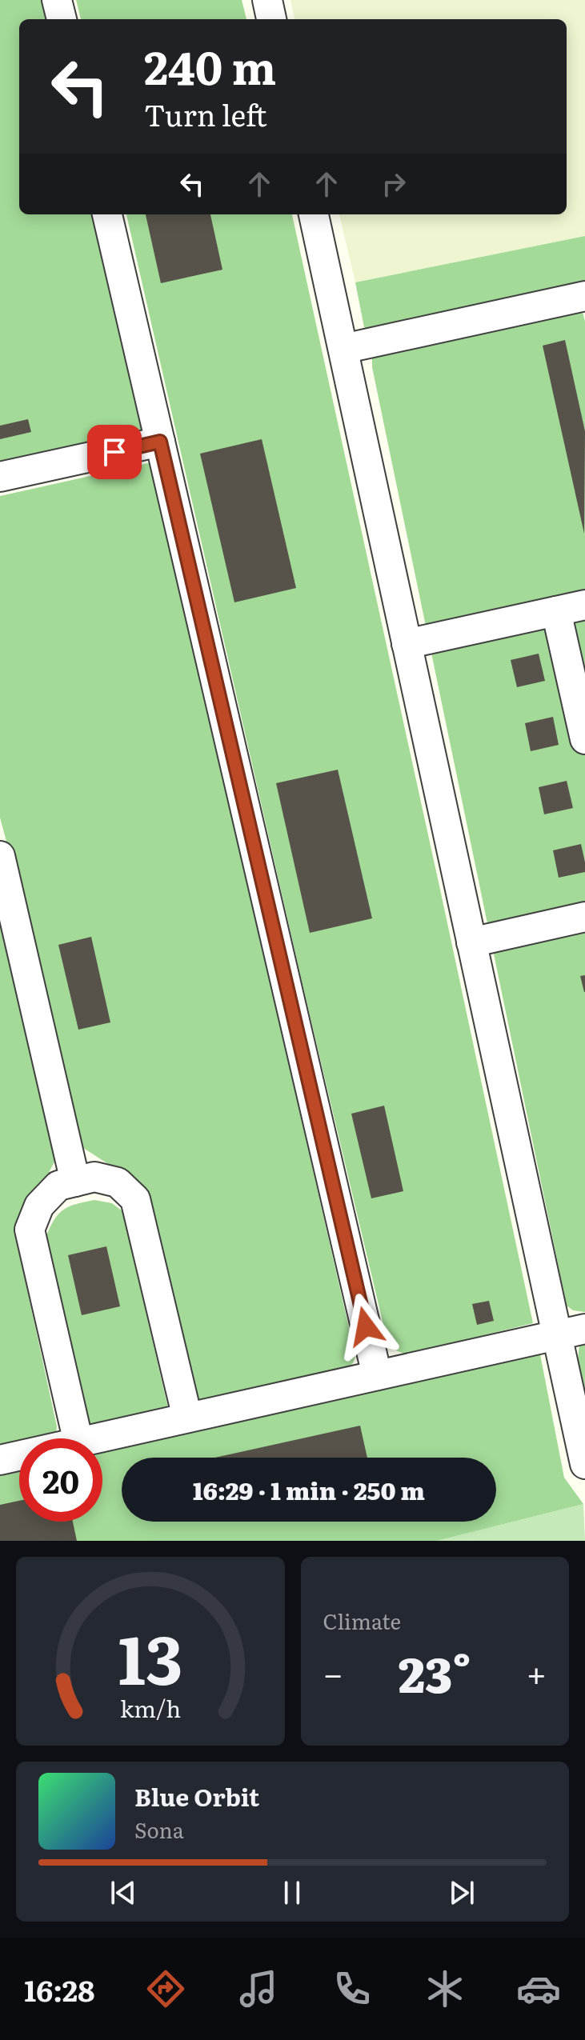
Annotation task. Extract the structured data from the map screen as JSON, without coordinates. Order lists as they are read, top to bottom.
{
  "page": {
    "turn": ["240 m", "Turn left"],
    "limit": "20",
    "trip": "16:29 · 1 min · 250 m",
    "tile": "Climate",
    "heat": ["−", "23°", "+"],
    "song": ["Blue Orbit", "Sona"],
    "tabs": "16:28",
    "gauge": ["13", "km/h"]
  }
}
